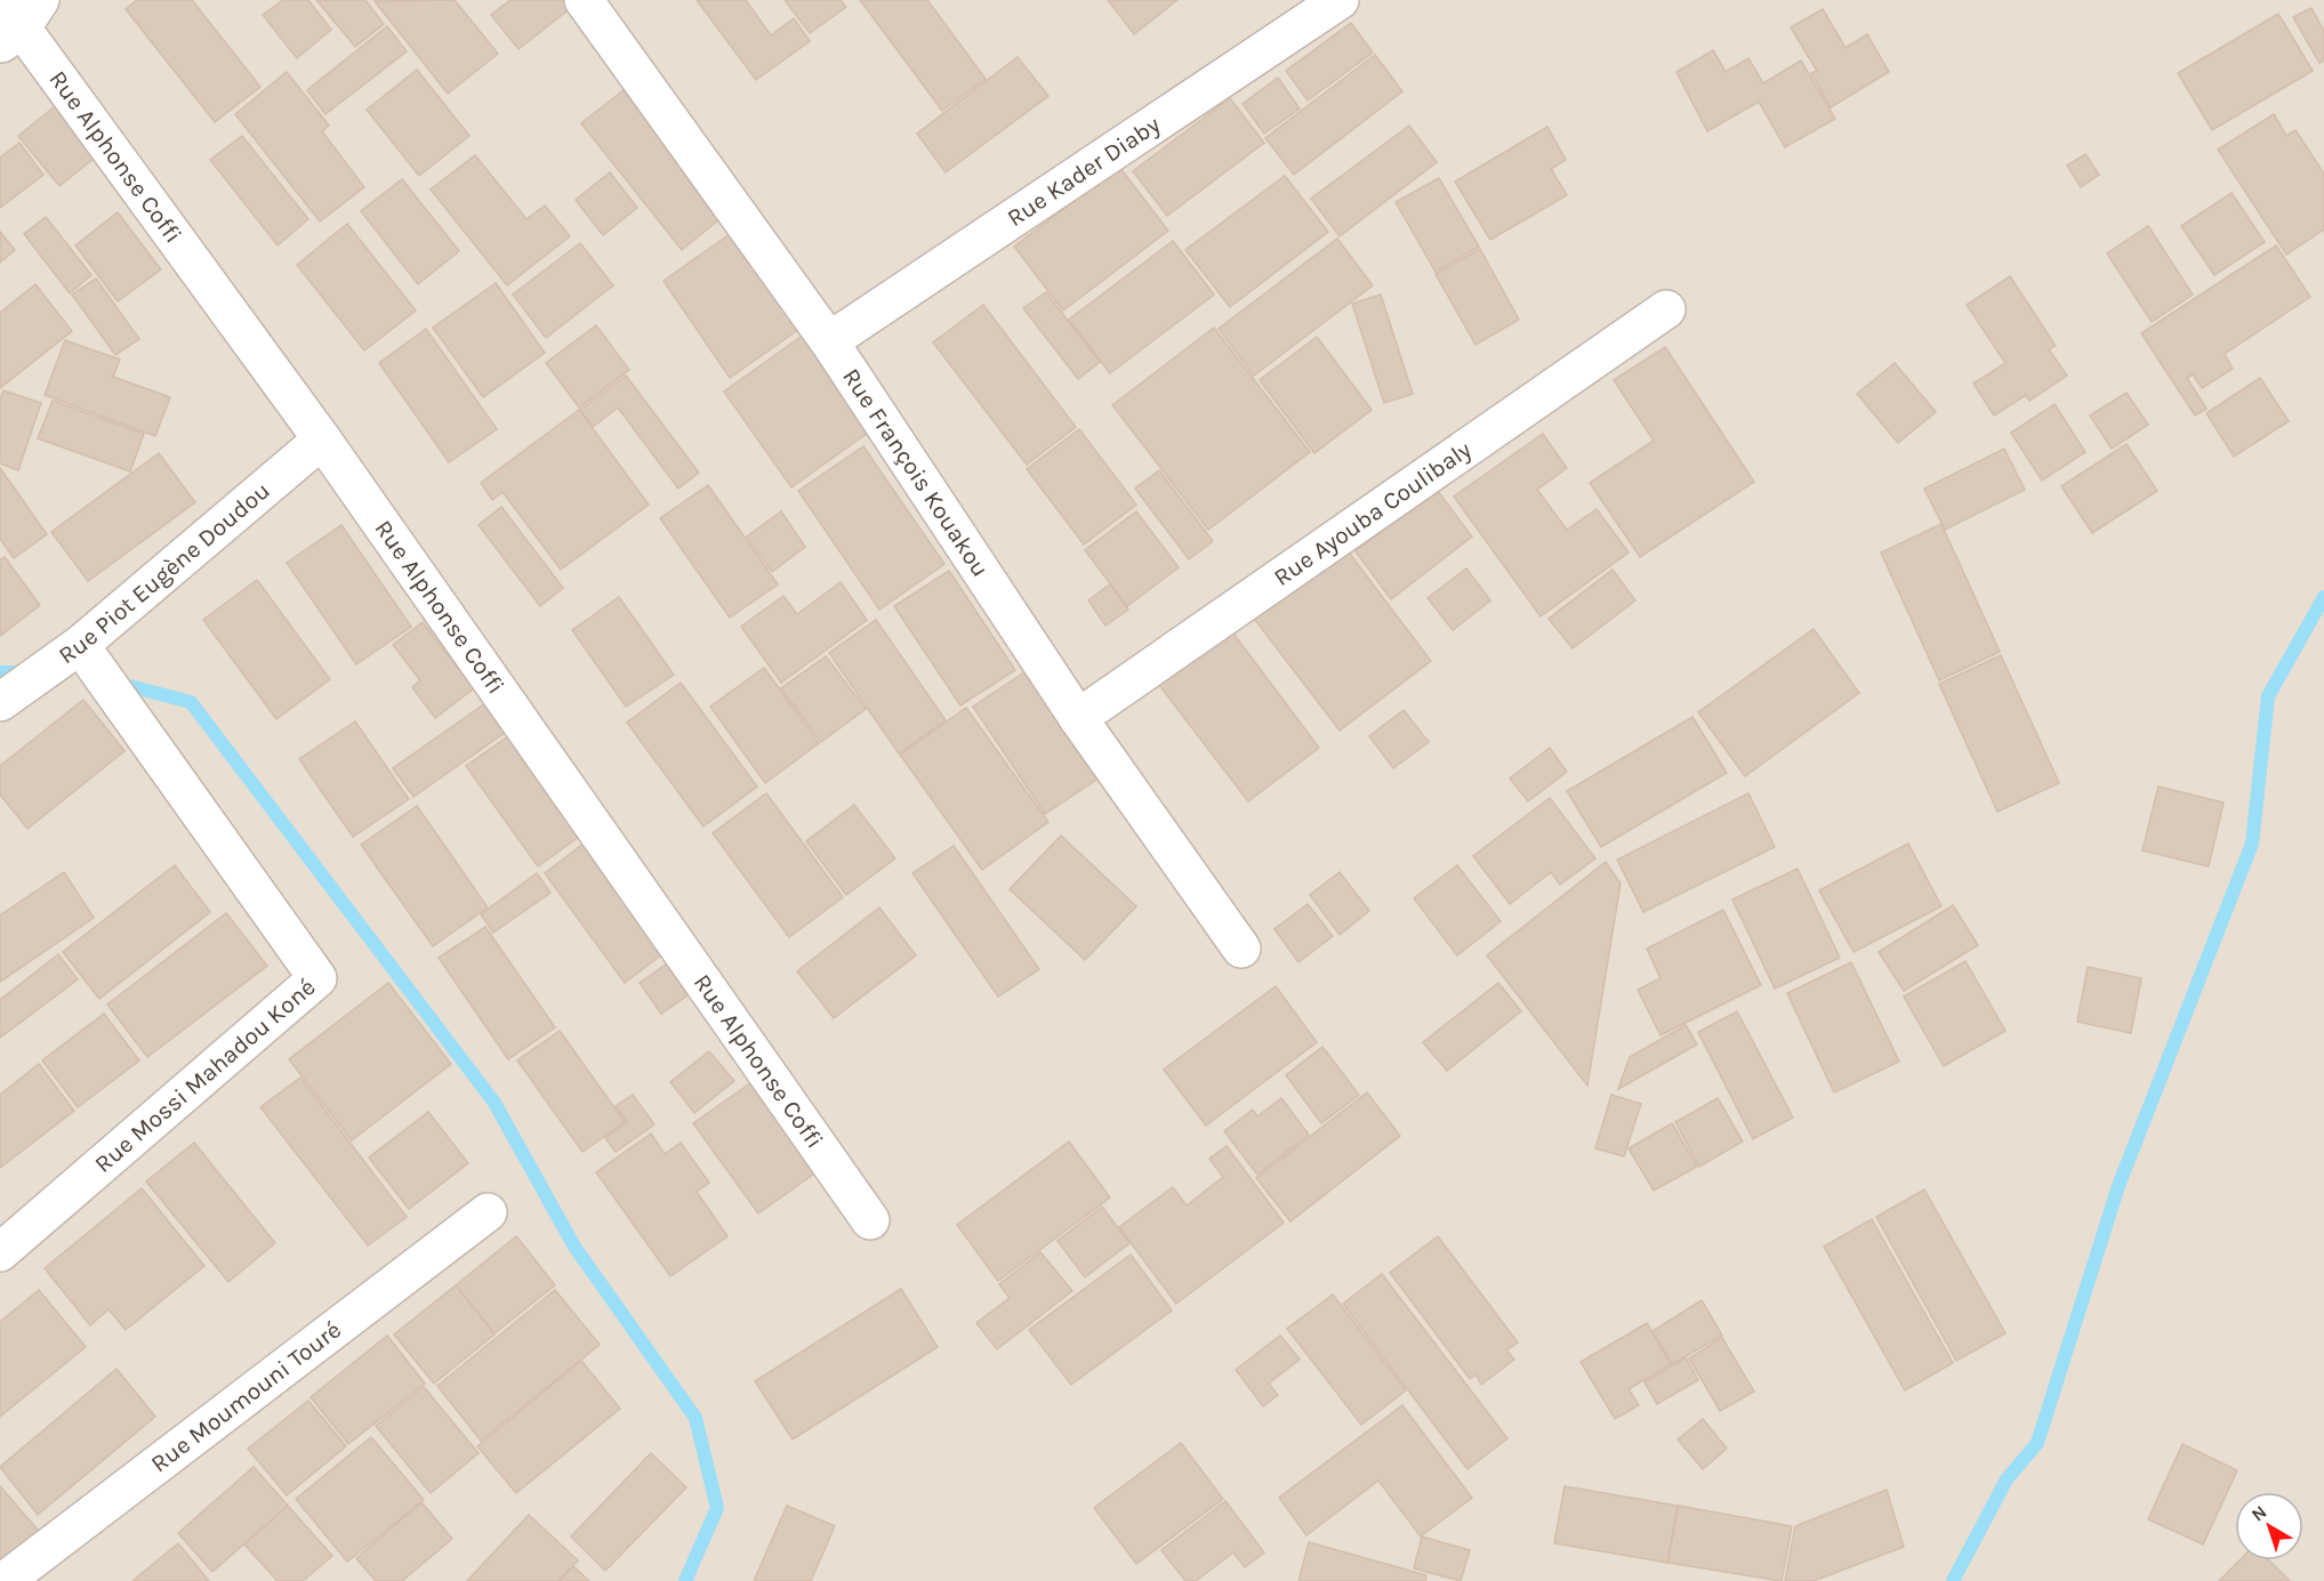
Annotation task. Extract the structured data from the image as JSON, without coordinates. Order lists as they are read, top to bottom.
{
  "streets": {
    "street": [
      "Rue Alphonse Coffi",
      "Rue Kader Diaby",
      "Rue François Kouakou",
      "Rue Ayouba Coulibaly",
      "Rue Piot Eugène Doudou",
      "Rue Mossi Mahadou Koné",
      "Rue Moumouni Touré"
    ]
  },
  "crossings": [
    ["Rue Alphonse Coffi", "Rue Piot Eugène Doudou"],
    ["Rue Kader Diaby", "Rue François Kouakou"],
    ["Rue François Kouakou", "Rue Ayouba Coulibaly"],
    ["Rue Piot Eugène Doudou", "Rue Mossi Mahadou Koné"]
  ],
  "north": "top left"
}
